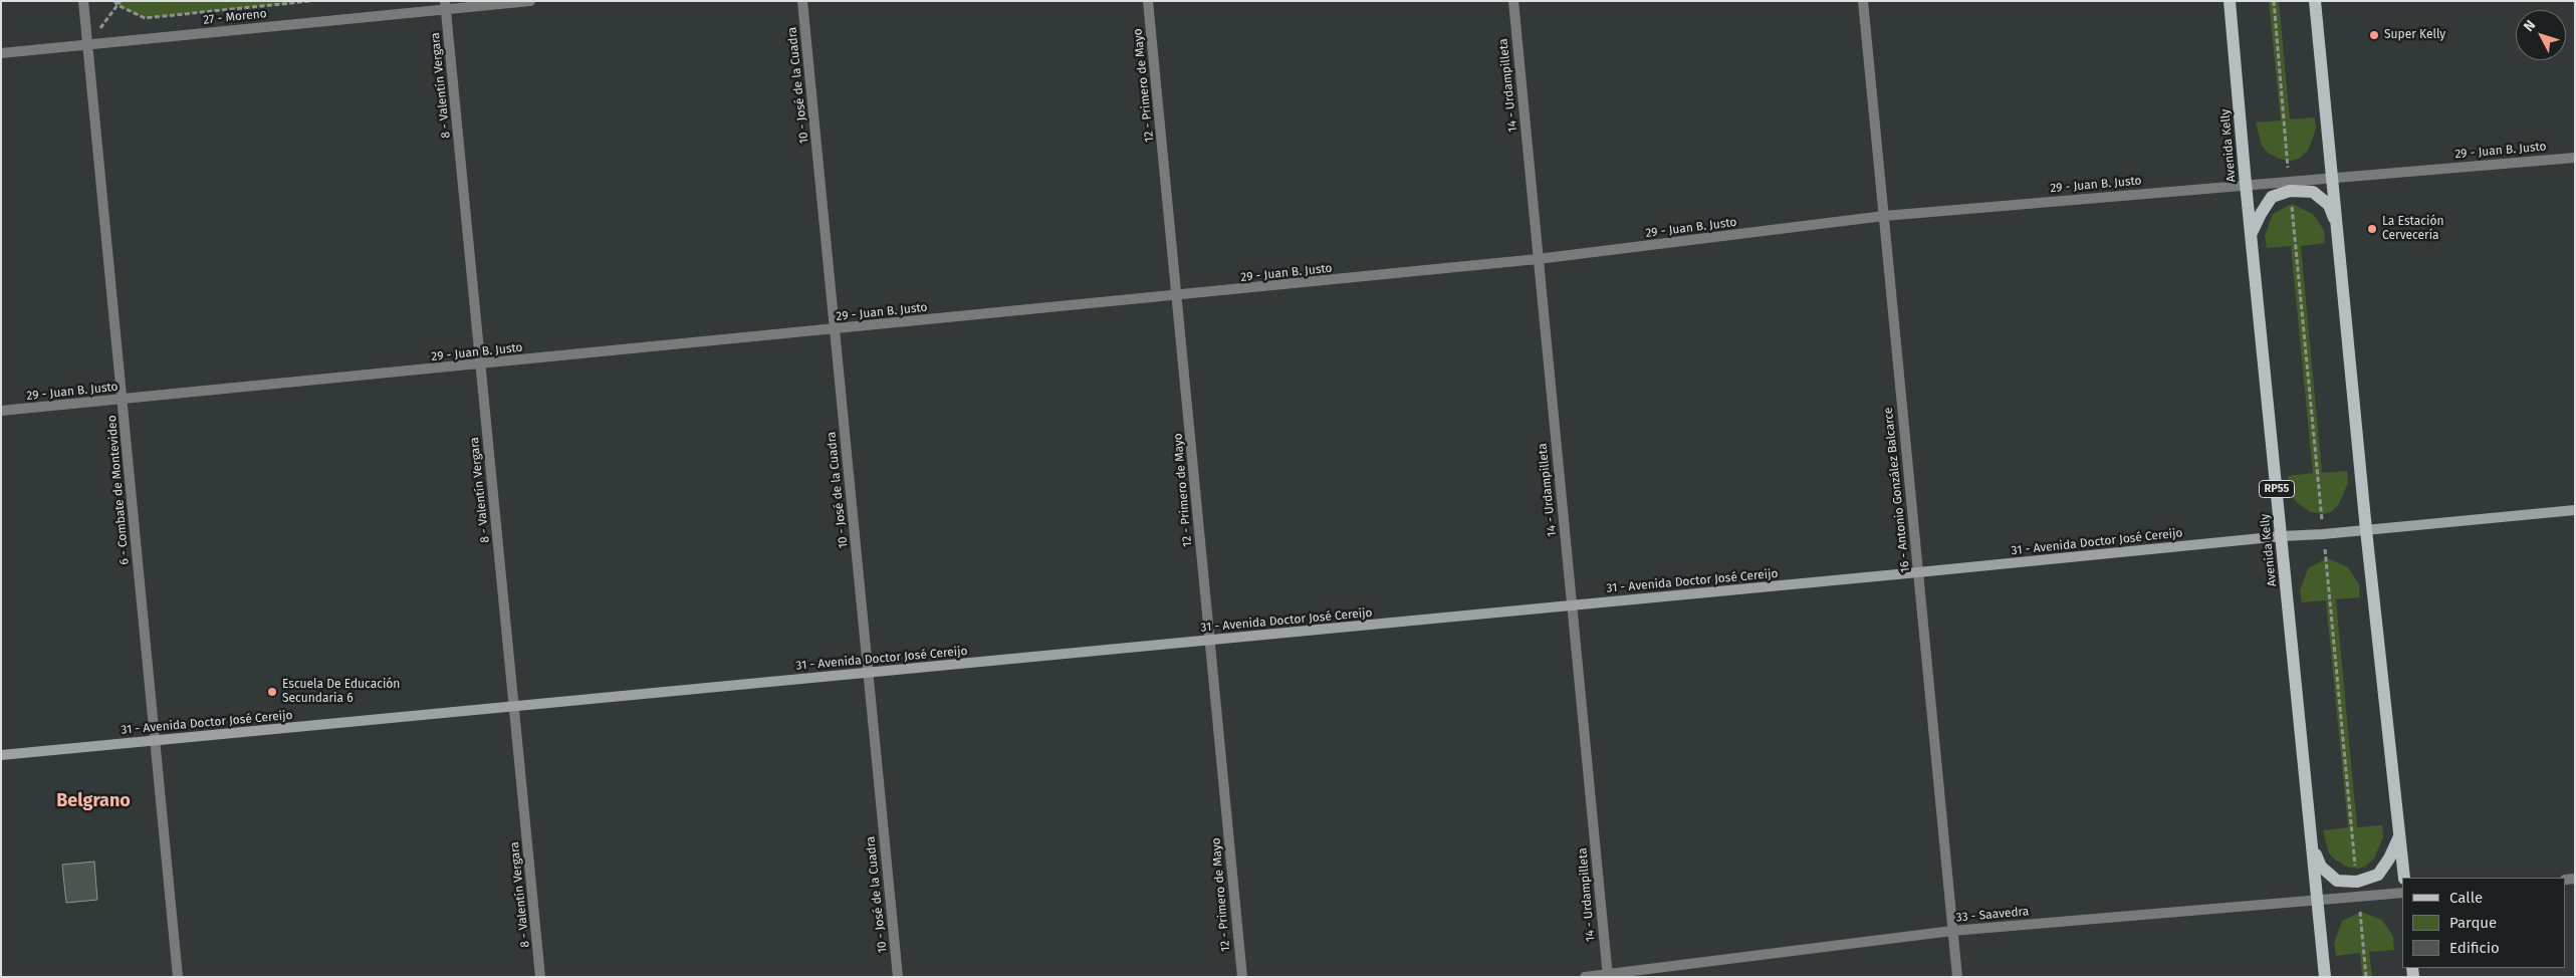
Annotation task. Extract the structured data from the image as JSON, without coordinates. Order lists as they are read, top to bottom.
{
  "streets": {
    "main road": ["Avenida Kelly", "RP55"],
    "street": [
      "27 - Moreno",
      "8 - Valentín Vergara",
      "10 - José de la Cuadra",
      "12 - Primero de Mayo",
      "14 - Urdampilleta",
      "29 - Juan B. Justo",
      "6 - Combate de Montevideo",
      "16 - Antonio González Balcarce",
      "31 - Avenida Doctor José Cereijo",
      "33 - Saavedra"
    ]
  },
  "crossings": [
    ["27 - Moreno", "8 - Valentín Vergara"],
    ["27 - Moreno", "6 - Combate de Montevideo"],
    ["8 - Valentín Vergara", "29 - Juan B. Justo"],
    ["8 - Valentín Vergara", "31 - Avenida Doctor José Cereijo"],
    ["10 - José de la Cuadra", "29 - Juan B. Justo"],
    ["10 - José de la Cuadra", "31 - Avenida Doctor José Cereijo"],
    ["12 - Primero de Mayo", "29 - Juan B. Justo"],
    ["12 - Primero de Mayo", "31 - Avenida Doctor José Cereijo"],
    ["14 - Urdampilleta", "29 - Juan B. Justo"],
    ["14 - Urdampilleta", "31 - Avenida Doctor José Cereijo"],
    ["14 - Urdampilleta", "33 - Saavedra"],
    ["Avenida Kelly", "29 - Juan B. Justo"],
    ["Avenida Kelly", "31 - Avenida Doctor José Cereijo"],
    ["Avenida Kelly", "33 - Saavedra"],
    ["29 - Juan B. Justo", "6 - Combate de Montevideo"],
    ["29 - Juan B. Justo", "16 - Antonio González Balcarce"],
    ["6 - Combate de Montevideo", "31 - Avenida Doctor José Cereijo"],
    ["16 - Antonio González Balcarce", "31 - Avenida Doctor José Cereijo"],
    ["16 - Antonio González Balcarce", "33 - Saavedra"]
  ],
  "districts": ["Belgrano"],
  "places": ["Super Kelly", "La Estación Cervecería", "Escuela De Educación Secundaria 6"],
  "legend": ["Calle", "Parque", "Edificio"],
  "north": "top left"
}
